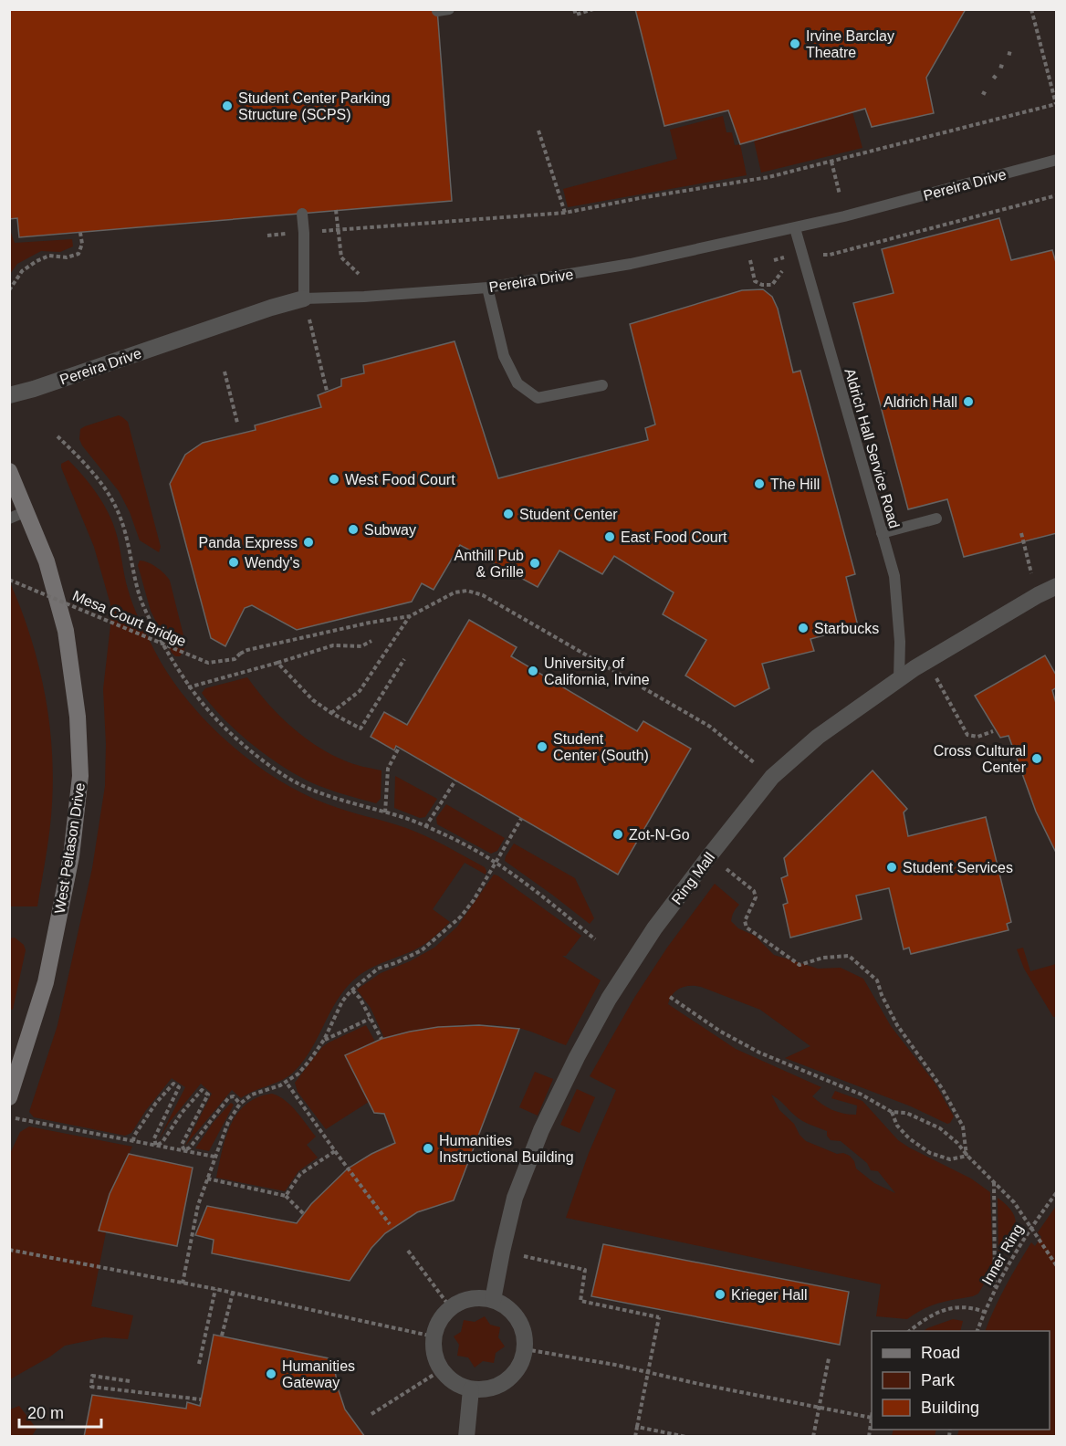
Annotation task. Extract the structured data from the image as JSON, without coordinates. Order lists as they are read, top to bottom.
{
  "streets": {
    "street": ["Pereira Drive", "West Peltason Drive", "Ring Mall"],
    "lane": ["Aldrich Hall Service Road"],
    "path": ["Mesa Court Bridge", "Inner Ring"]
  },
  "crossings": [
    ["Pereira Drive", "Aldrich Hall Service Road"],
    ["Aldrich Hall Service Road", "Ring Mall"]
  ],
  "places": [
    "Irvine Barclay Theatre",
    "Student Center Parking Structure (SCPS)",
    "Aldrich Hall",
    "West Food Court",
    "The Hill",
    "Student Center",
    "Subway",
    "East Food Court",
    "Panda Express",
    "Wendy's",
    "Anthill Pub & Grille",
    "Starbucks",
    "University of California, Irvine",
    "Student Center (South)",
    "Cross Cultural Center",
    "Zot-N-Go",
    "Student Services",
    "Humanities Instructional Building",
    "Krieger Hall",
    "Humanities Gateway"
  ],
  "legend": ["Road", "Park", "Building"],
  "scale_bar": "20 m"
}
